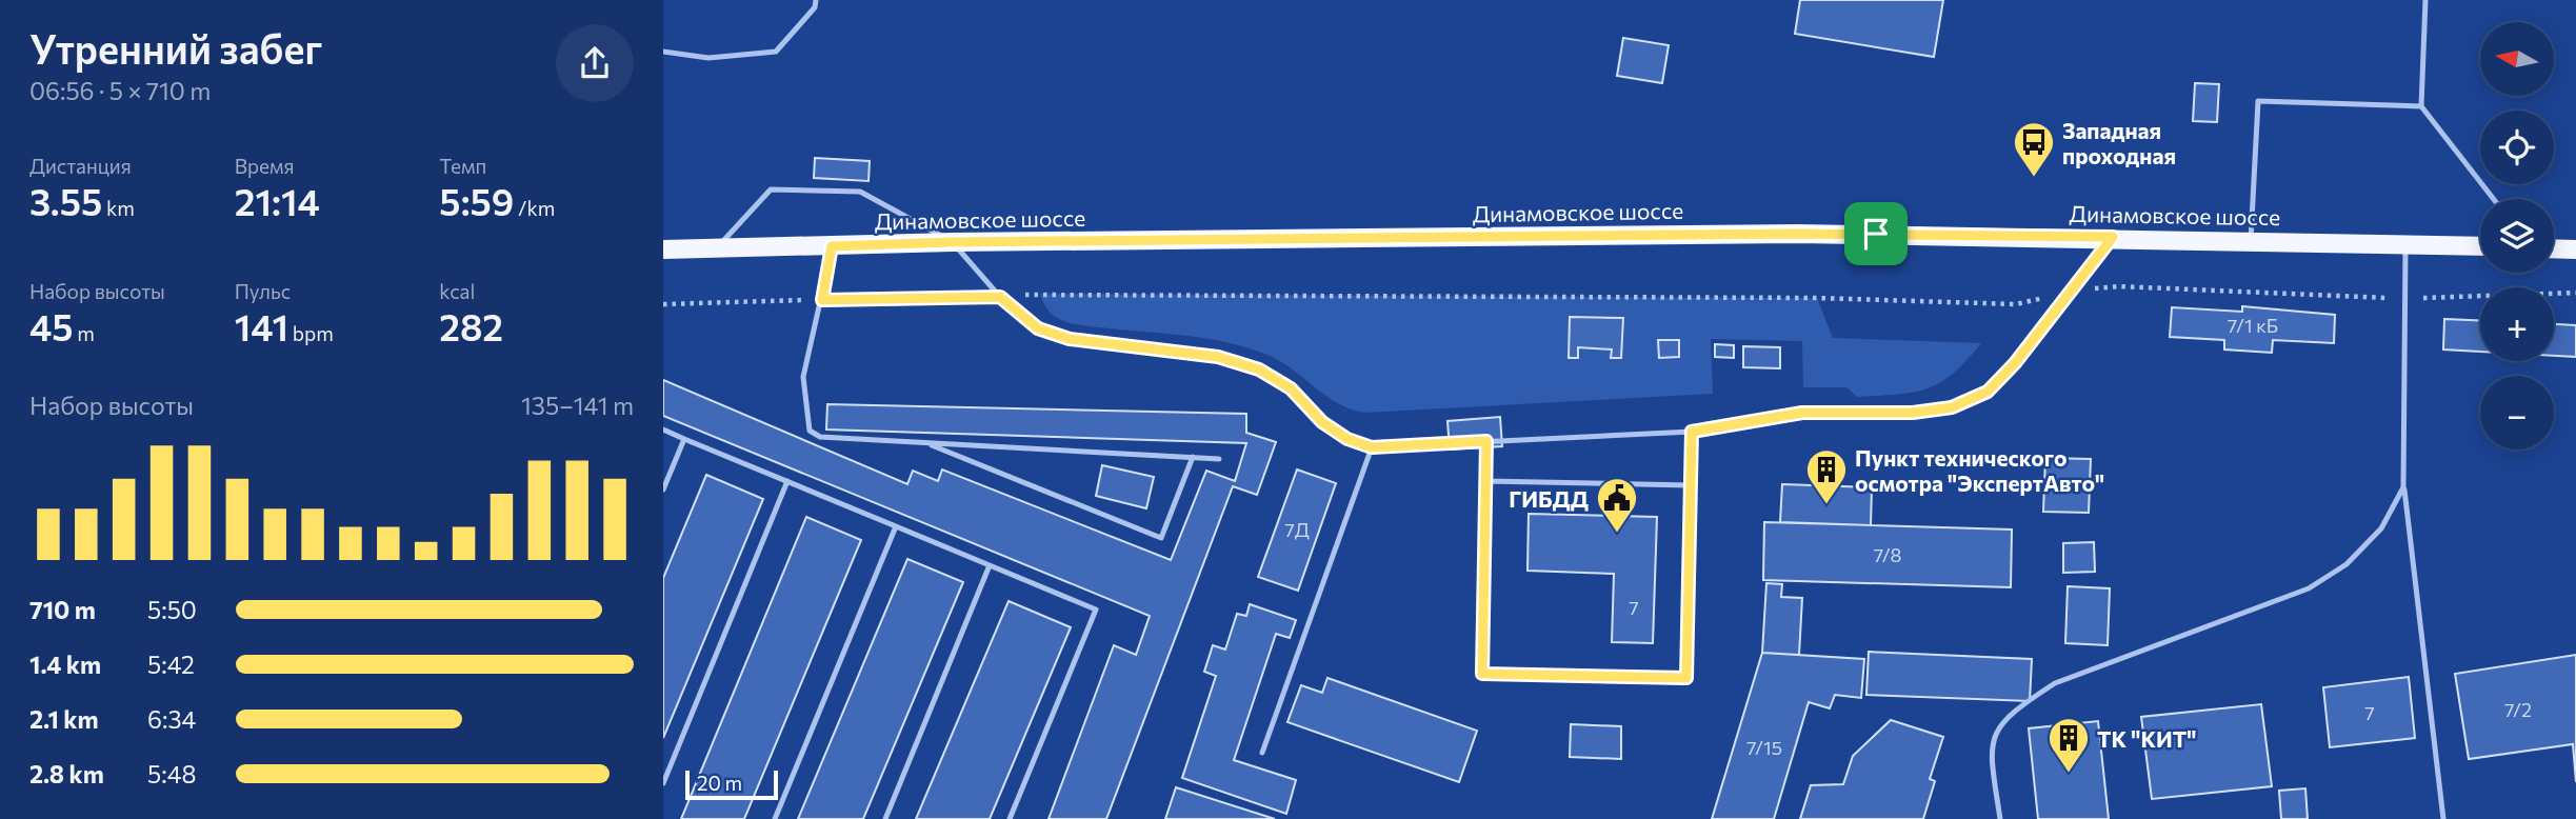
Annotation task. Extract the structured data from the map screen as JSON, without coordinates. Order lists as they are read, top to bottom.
{
  "streets": {
    "main road": ["Динамовское шоссе"]
  },
  "places": {
    "bus stop": ["Западная проходная"],
    "building": ["Пункт технического осмотра \"ЭкспертАвто\"", "ТК \"КИТ\""],
    "public building": ["ГИБДД"]
  },
  "house_numbers": [
    "7/1 кБ",
    "7Д",
    "7/8",
    "7",
    "7/2",
    "7",
    "7/15"
  ],
  "scale_bar": "20 m",
  "north": "left",
  "page": {
    "heading": ["Утренний забег", "06:56 · 5 × 710 m"],
    "map_buttons": ["+", "−"],
    "stats": [
      ["Дистанция", "3.55 km"],
      ["Время", "21:14"],
      ["Темп", "5:59 /km"],
      ["Набор высоты", "45 m"],
      ["Пульс", "141 bpm"],
      ["kcal", "282"]
    ],
    "chart": ["Набор высоты", "135–141 m"],
    "list": [
      {
        "name": "710 m",
        "note": "5:50"
      },
      {
        "name": "1.4 km",
        "note": "5:42"
      },
      {
        "name": "2.1 km",
        "note": "6:34"
      },
      {
        "name": "2.8 km",
        "note": "5:48"
      }
    ],
    "scale": "20 m"
  }
}
